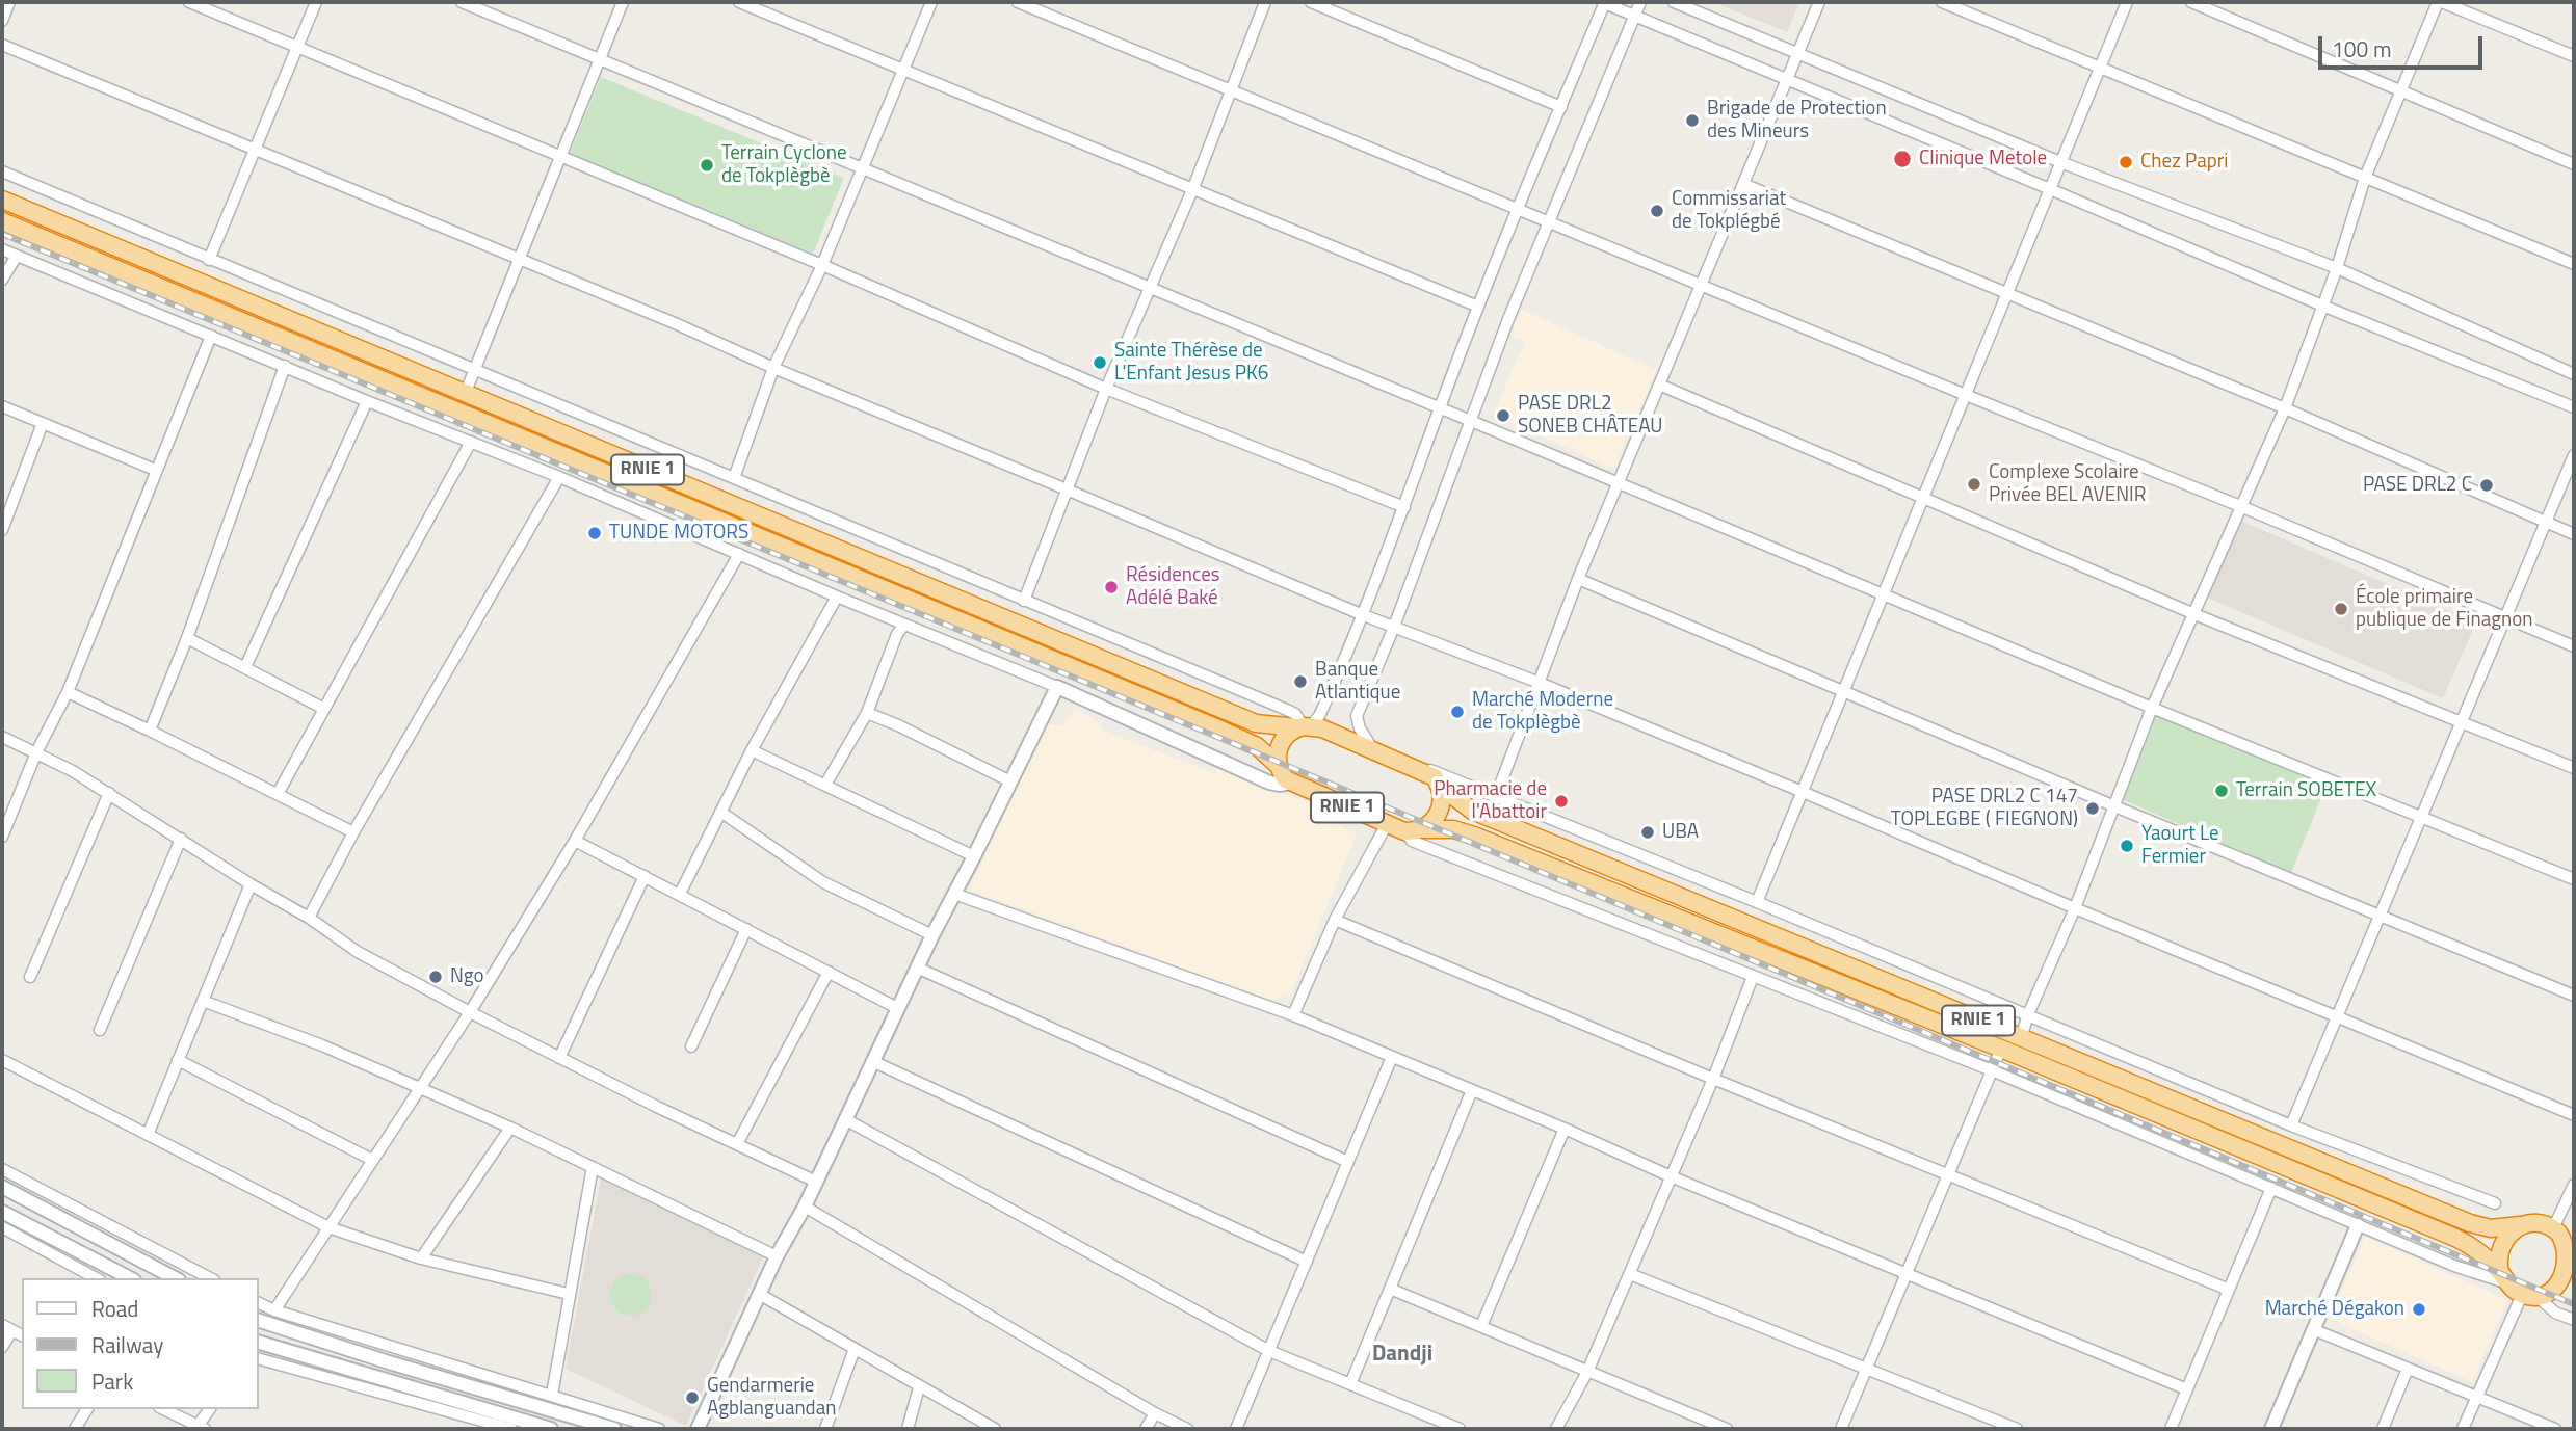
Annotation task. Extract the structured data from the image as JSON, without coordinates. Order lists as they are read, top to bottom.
{
  "streets": {
    "highway": ["RNIE 1"]
  },
  "districts": ["Dandji"],
  "places": [
    "Brigade de Protection des Mineurs",
    "Clinique Metole",
    "Chez Papri",
    "Terrain Cyclone de Tokplègbè",
    "Commissariat de Tokplégbé",
    "Sainte Thérèse de L'Enfant Jesus PK6",
    "PASE DRL2 SONEB CHÂTEAU",
    "Complexe Scolaire Privée BEL AVENIR",
    "PASE DRL2 C",
    "TUNDE MOTORS",
    "Résidences Adélé Baké",
    "École primaire publique de Finagnon",
    "Banque Atlantique",
    "Marché Moderne de Tokplègbè",
    "Terrain SOBETEX",
    "Pharmacie de l'Abattoir",
    "PASE DRL2 C 147 TOPLEGBE ( FIEGNON)",
    "UBA",
    "Yaourt Le Fermier",
    "Ngo",
    "Marché Dégakon",
    "Gendarmerie Agblanguandan"
  ],
  "legend": ["Road", "Railway", "Park"],
  "scale_bar": "100 m"
}
